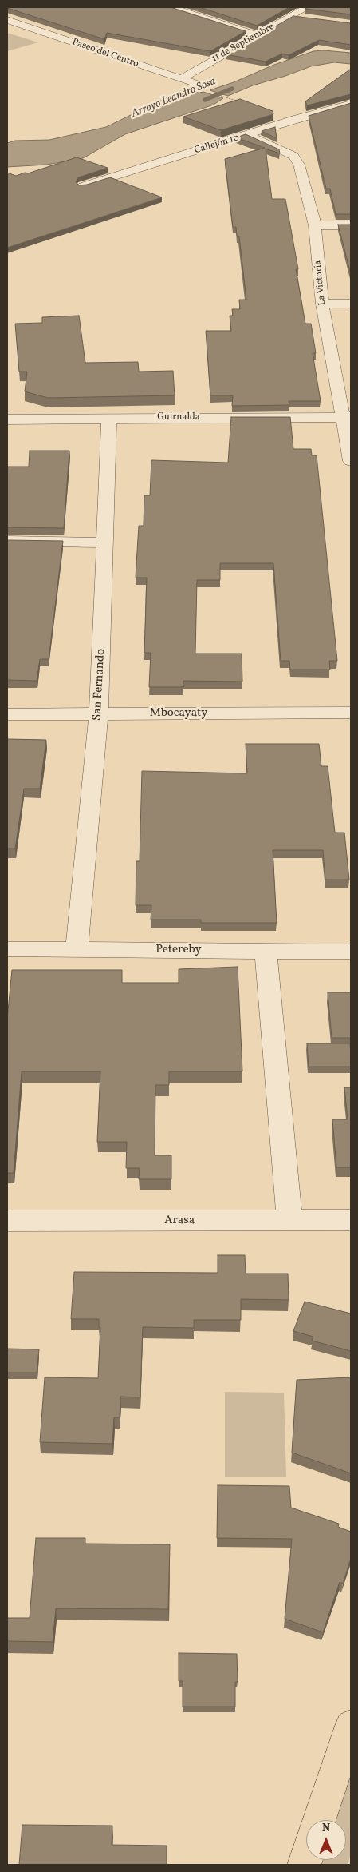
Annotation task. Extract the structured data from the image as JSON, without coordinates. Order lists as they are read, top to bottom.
{
  "streets": {
    "street": [
      "11 de Septiembre",
      "Paseo del Centro",
      "Callejón 10",
      "La Victoria",
      "Guirnalda",
      "San Fernando",
      "Mbocayaty",
      "Petereby",
      "Arasa"
    ]
  },
  "crossings": [
    ["11 de Septiembre", "Paseo del Centro"],
    ["Callejón 10", "La Victoria"],
    ["La Victoria", "Guirnalda"],
    ["Guirnalda", "San Fernando"],
    ["San Fernando", "Mbocayaty"],
    ["San Fernando", "Petereby"]
  ],
  "water": ["Arroyo Leandro Sosa"],
  "north": "top"
}
